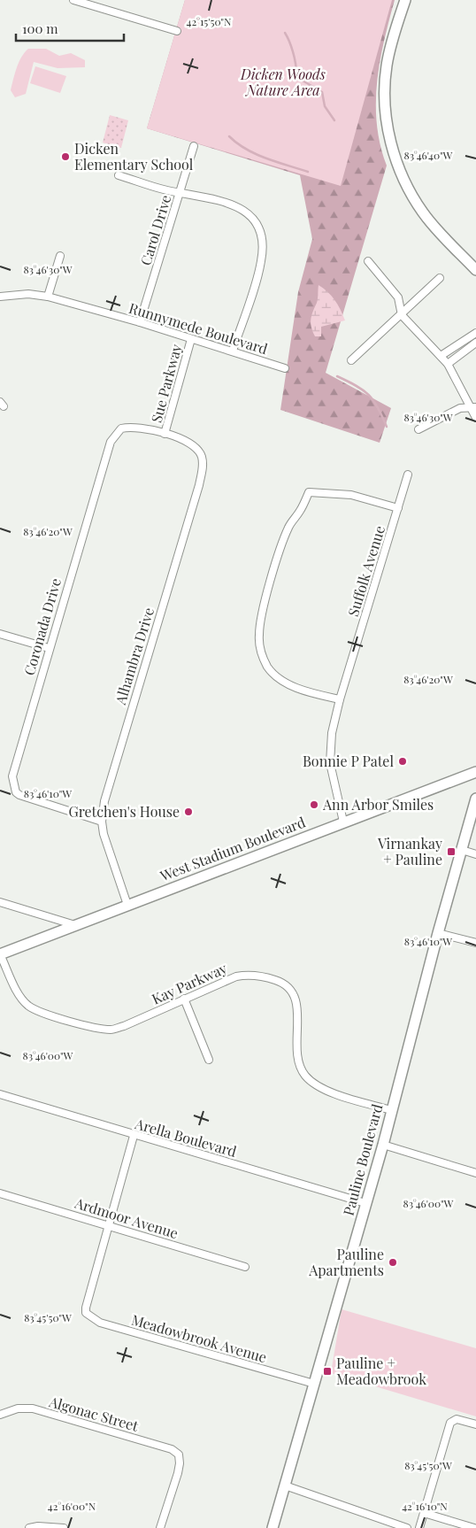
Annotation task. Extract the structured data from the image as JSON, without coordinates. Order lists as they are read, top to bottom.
{
  "streets": {
    "street": [
      "Carol Drive",
      "Runnymede Boulevard",
      "Sue Parkway",
      "Suffolk Avenue",
      "Coronada Drive",
      "Alhambra Drive",
      "West Stadium Boulevard",
      "Kay Parkway",
      "Arella Boulevard",
      "Pauline Boulevard",
      "Ardmoor Avenue",
      "Meadowbrook Avenue",
      "Algonac Street"
    ]
  },
  "crossings": [
    ["Carol Drive", "Runnymede Boulevard"],
    ["Runnymede Boulevard", "Sue Parkway"],
    ["Sue Parkway", "Coronada Drive"],
    ["Sue Parkway", "Alhambra Drive"],
    ["Suffolk Avenue", "West Stadium Boulevard"],
    ["Coronada Drive", "Alhambra Drive"],
    ["Alhambra Drive", "West Stadium Boulevard"],
    ["West Stadium Boulevard", "Kay Parkway"],
    ["Kay Parkway", "Pauline Boulevard"],
    ["Arella Boulevard", "Pauline Boulevard"],
    ["Pauline Boulevard", "Meadowbrook Avenue"],
    ["Ardmoor Avenue", "Meadowbrook Avenue"]
  ],
  "parks": ["Dicken Woods Nature Area"],
  "places": {
    "other": [
      "Dicken Elementary School",
      "Bonnie P Patel",
      "Ann Arbor Smiles",
      "Gretchen's House",
      "Pauline Apartments"
    ],
    "transit": ["Virnankay + Pauline", "Pauline + Meadowbrook"]
  },
  "scale_bar": "100 m",
  "coordinates": [
    "42°15'50\"N",
    "83°46'40\"W",
    "83°46'30\"W",
    "83°46'20\"W",
    "83°46'10\"W",
    "83°46'00\"W",
    "83°45'50\"W",
    "42°16'00\"N",
    "42°16'10\"N"
  ]
}
